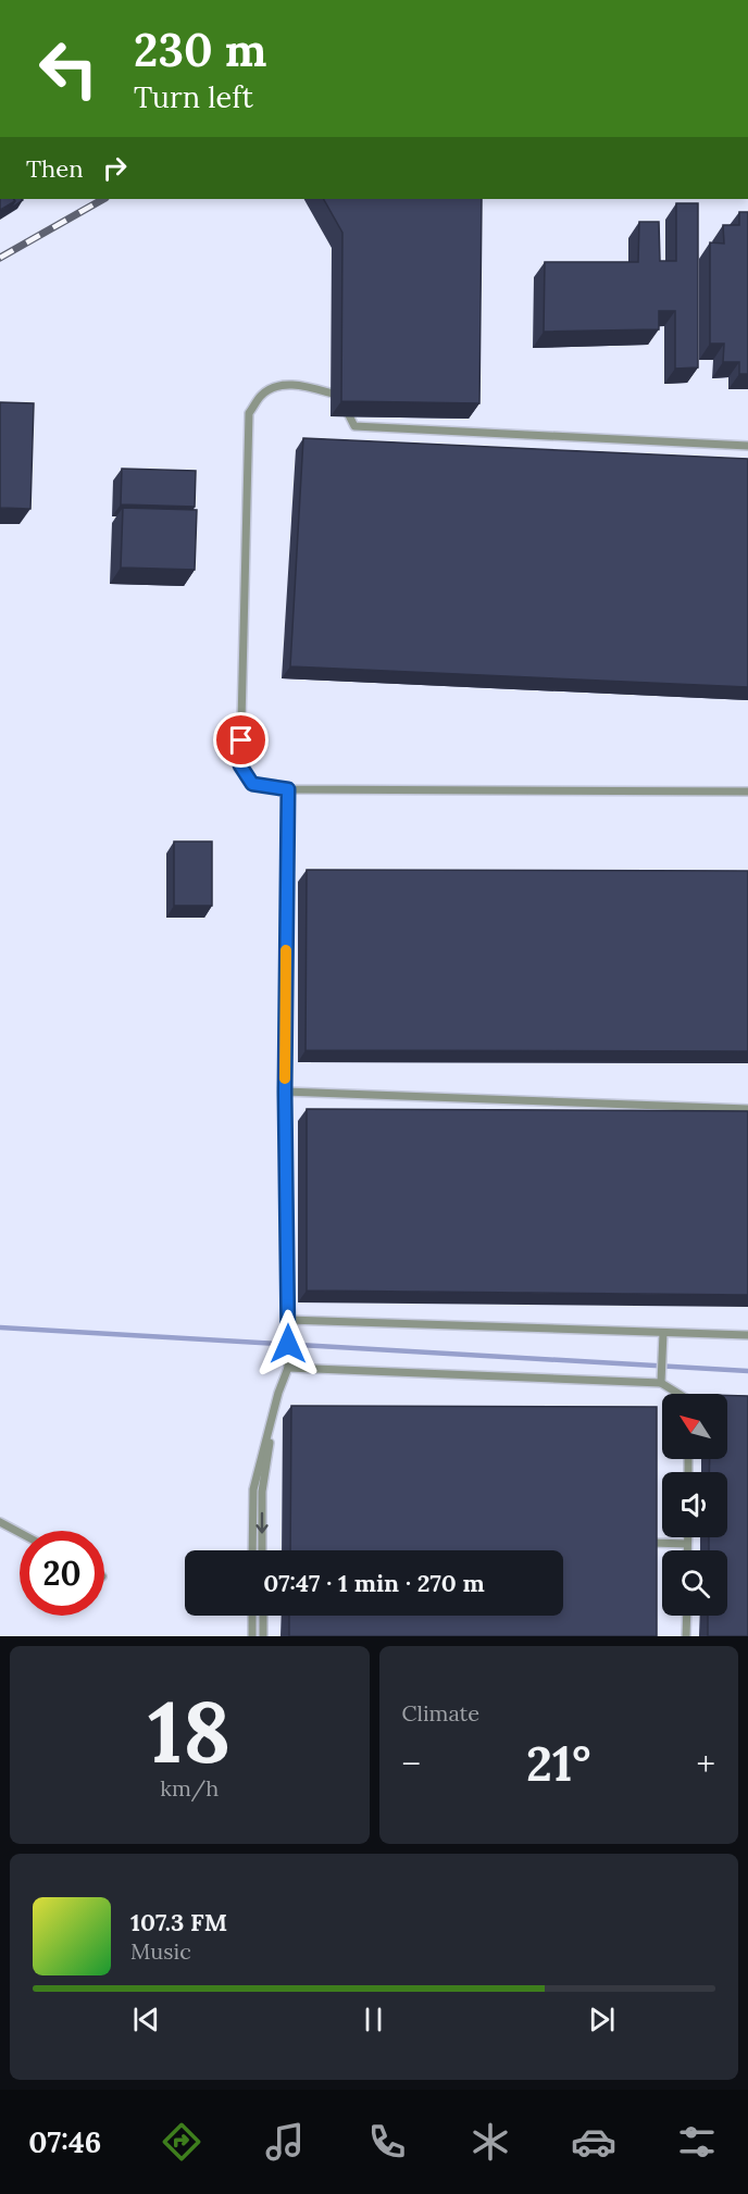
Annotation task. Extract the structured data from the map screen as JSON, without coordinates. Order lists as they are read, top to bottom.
{
  "north": "top left",
  "page": {
    "turn": ["230 m", "Turn left"],
    "then": "Then",
    "limit": "20",
    "trip": "07:47 · 1 min · 270 m",
    "tile": [
      ["18", "km/h"],
      "Climate"
    ],
    "heat": ["−", "21°", "+"],
    "song": ["107.3 FM", "Music"],
    "tabs": "07:46"
  }
}
